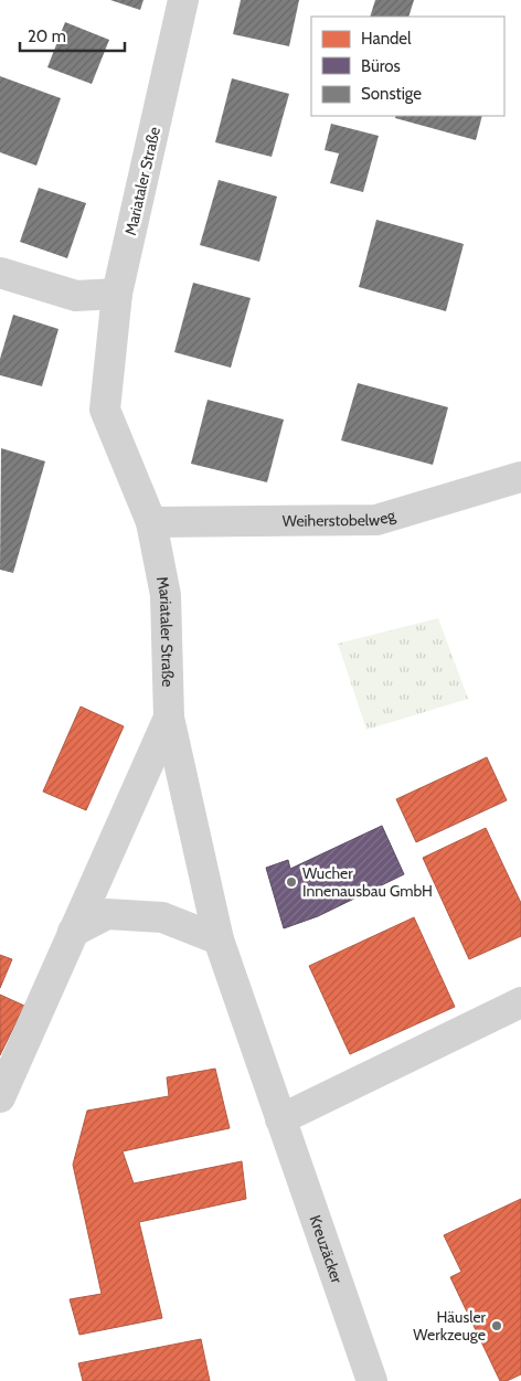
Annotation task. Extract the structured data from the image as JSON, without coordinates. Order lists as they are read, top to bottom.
{
  "streets": {
    "street": ["Mariataler Straße", "Weiherstobelweg", "Kreuzäcker"]
  },
  "crossings": [
    ["Mariataler Straße", "Weiherstobelweg"],
    ["Mariataler Straße", "Kreuzäcker"]
  ],
  "places": ["Wucher Innenausbau GmbH", "Häusler Werkzeuge"],
  "legend": ["Handel", "Büros", "Sonstige"],
  "scale_bar": "20 m"
}
